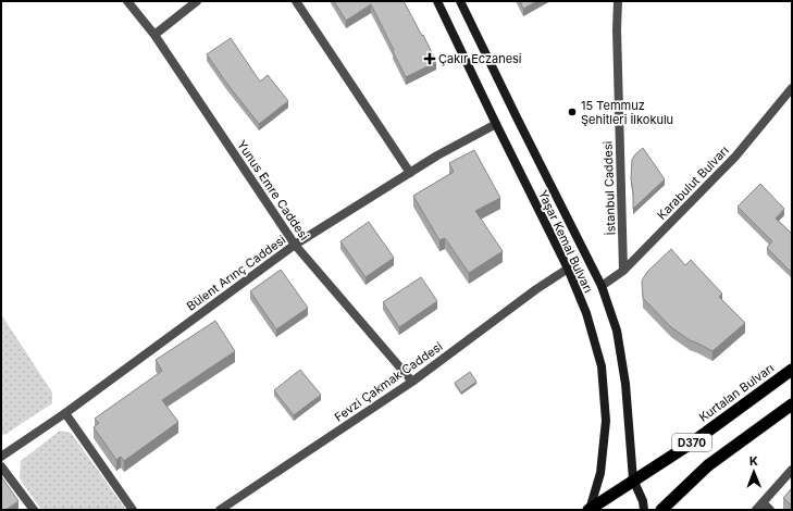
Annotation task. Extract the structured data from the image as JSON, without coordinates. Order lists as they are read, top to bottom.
{
  "streets": {
    "highway": ["Kurtalan Bulvarı", "D370"],
    "main road": ["Yaşar Kemal Bulvarı"],
    "street": [
      "Karabulut Bulvarı",
      "İstanbul Caddesi",
      "Yunus Emre Caddesi",
      "Bülent Arınç Caddesi",
      "Fevzi Çakmak Caddesi"
    ]
  },
  "crossings": [
    ["Karabulut Bulvarı", "İstanbul Caddesi"],
    ["Karabulut Bulvarı", "Yaşar Kemal Bulvarı"],
    ["Yunus Emre Caddesi", "Bülent Arınç Caddesi"],
    ["Yunus Emre Caddesi", "Fevzi Çakmak Caddesi"],
    ["Yaşar Kemal Bulvarı", "Bülent Arınç Caddesi"],
    ["Yaşar Kemal Bulvarı", "Fevzi Çakmak Caddesi"],
    ["Yaşar Kemal Bulvarı", "Kurtalan Bulvarı"]
  ],
  "places": {
    "health": ["Çakır Eczanesi"],
    "other": ["15 Temmuz Şehitleri İlkokulu"]
  },
  "north": "top"
}
